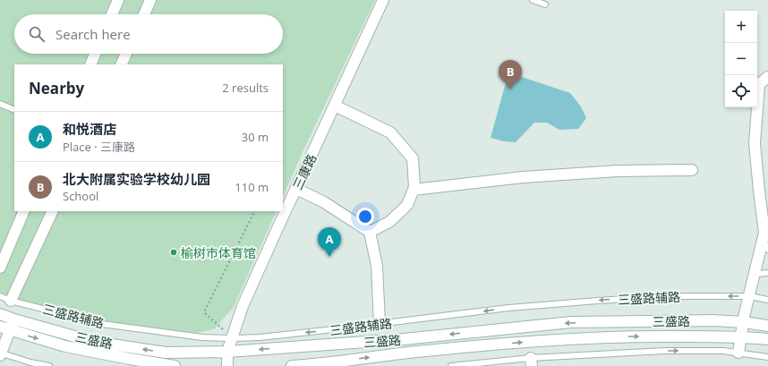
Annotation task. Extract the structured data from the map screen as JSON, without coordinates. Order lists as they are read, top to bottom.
{
  "streets": {
    "street": ["三康路", "三盛路"],
    "lane": ["三盛路辅路"]
  },
  "crossings": [
    ["三康路", "三盛路辅路"],
    ["三康路", "三盛路"]
  ],
  "one_way": ["三盛路辅路"],
  "places": ["榆树市体育馆"],
  "page": {
    "map_buttons": ["+", "−"],
    "search": "Search here",
    "pins": ["B", "A"],
    "heading": ["Nearby", "2 results"],
    "list": [
      {
        "mark": "A",
        "name": "和悦酒店",
        "note": "Place · 三康路",
        "value": "30 m"
      },
      {
        "mark": "B",
        "name": "北大附属实验学校幼儿园",
        "note": "School",
        "value": "110 m"
      }
    ]
  }
}
